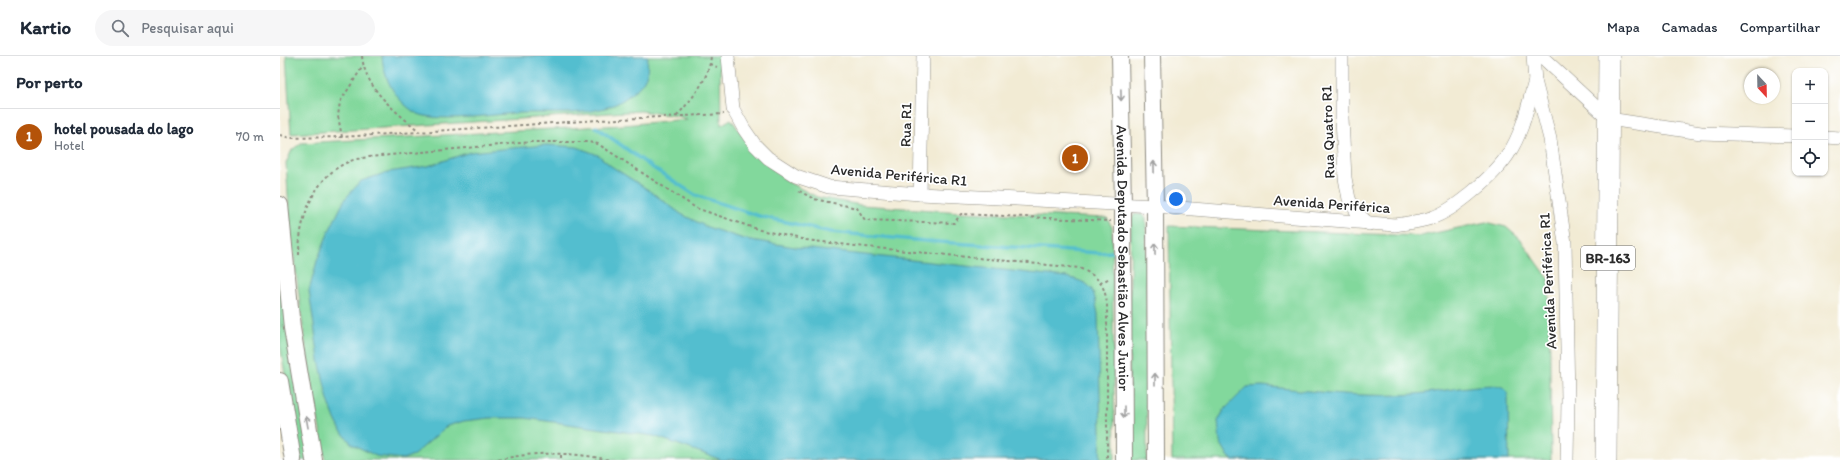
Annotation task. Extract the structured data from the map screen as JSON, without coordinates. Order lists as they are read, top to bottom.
{
  "streets": {
    "highway": ["BR-163"],
    "street": [
      "Rua R1",
      "Rua Quatro R1",
      "Avenida Periférica R1",
      "Avenida Periférica",
      "Avenida Deputado Sebastião Alves Junior"
    ]
  },
  "crossings": [
    ["Rua R1", "Avenida Periférica R1"],
    ["Rua Quatro R1", "Avenida Periférica"],
    ["Avenida Periférica R1", "Avenida Periférica"],
    ["Avenida Periférica R1", "Avenida Deputado Sebastião Alves Junior"],
    ["Avenida Periférica", "Avenida Deputado Sebastião Alves Junior"]
  ],
  "north": "bottom",
  "page": {
    "header": "Kartio",
    "search": "Pesquisar aqui",
    "nav": ["Mapa", "Camadas", "Compartilhar"],
    "heading": "Por perto",
    "map_buttons": ["+", "−"],
    "list": [
      {
        "mark": "1",
        "name": "hotel pousada do lago",
        "note": "Hotel",
        "value": "70 m"
      }
    ],
    "pins": "1"
  }
}
